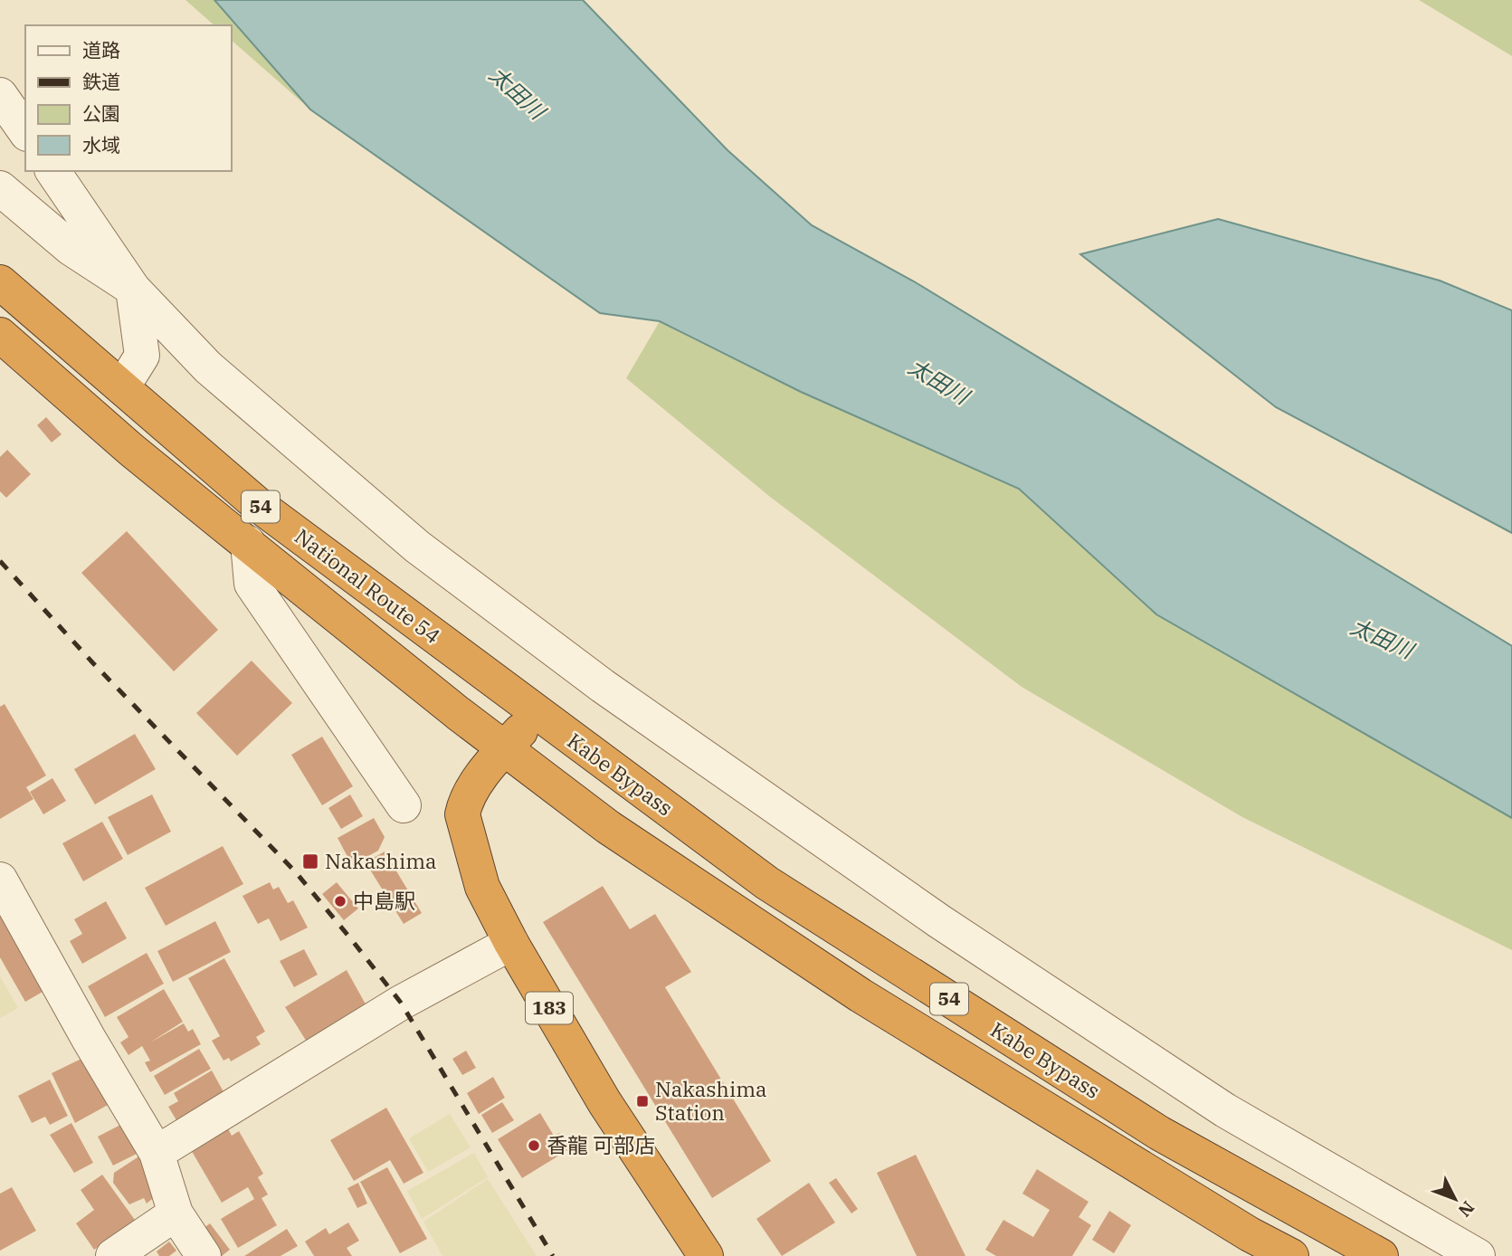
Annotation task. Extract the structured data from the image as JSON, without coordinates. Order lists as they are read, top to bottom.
{
  "streets": {
    "highway": [
      "54",
      "National Route 54",
      "Kabe Bypass",
      "183"
    ]
  },
  "crossings": [
    ["National Route 54", "Kabe Bypass"],
    ["National Route 54", "183"],
    ["Kabe Bypass", "183"]
  ],
  "water": ["太田川"],
  "places": {
    "transit": ["Nakashima", "Nakashima Station"],
    "other": ["中島駅", "香龍 可部店"]
  },
  "legend": [
    "道路",
    "鉄道",
    "公園",
    "水域"
  ],
  "north": "bottom right"
}
